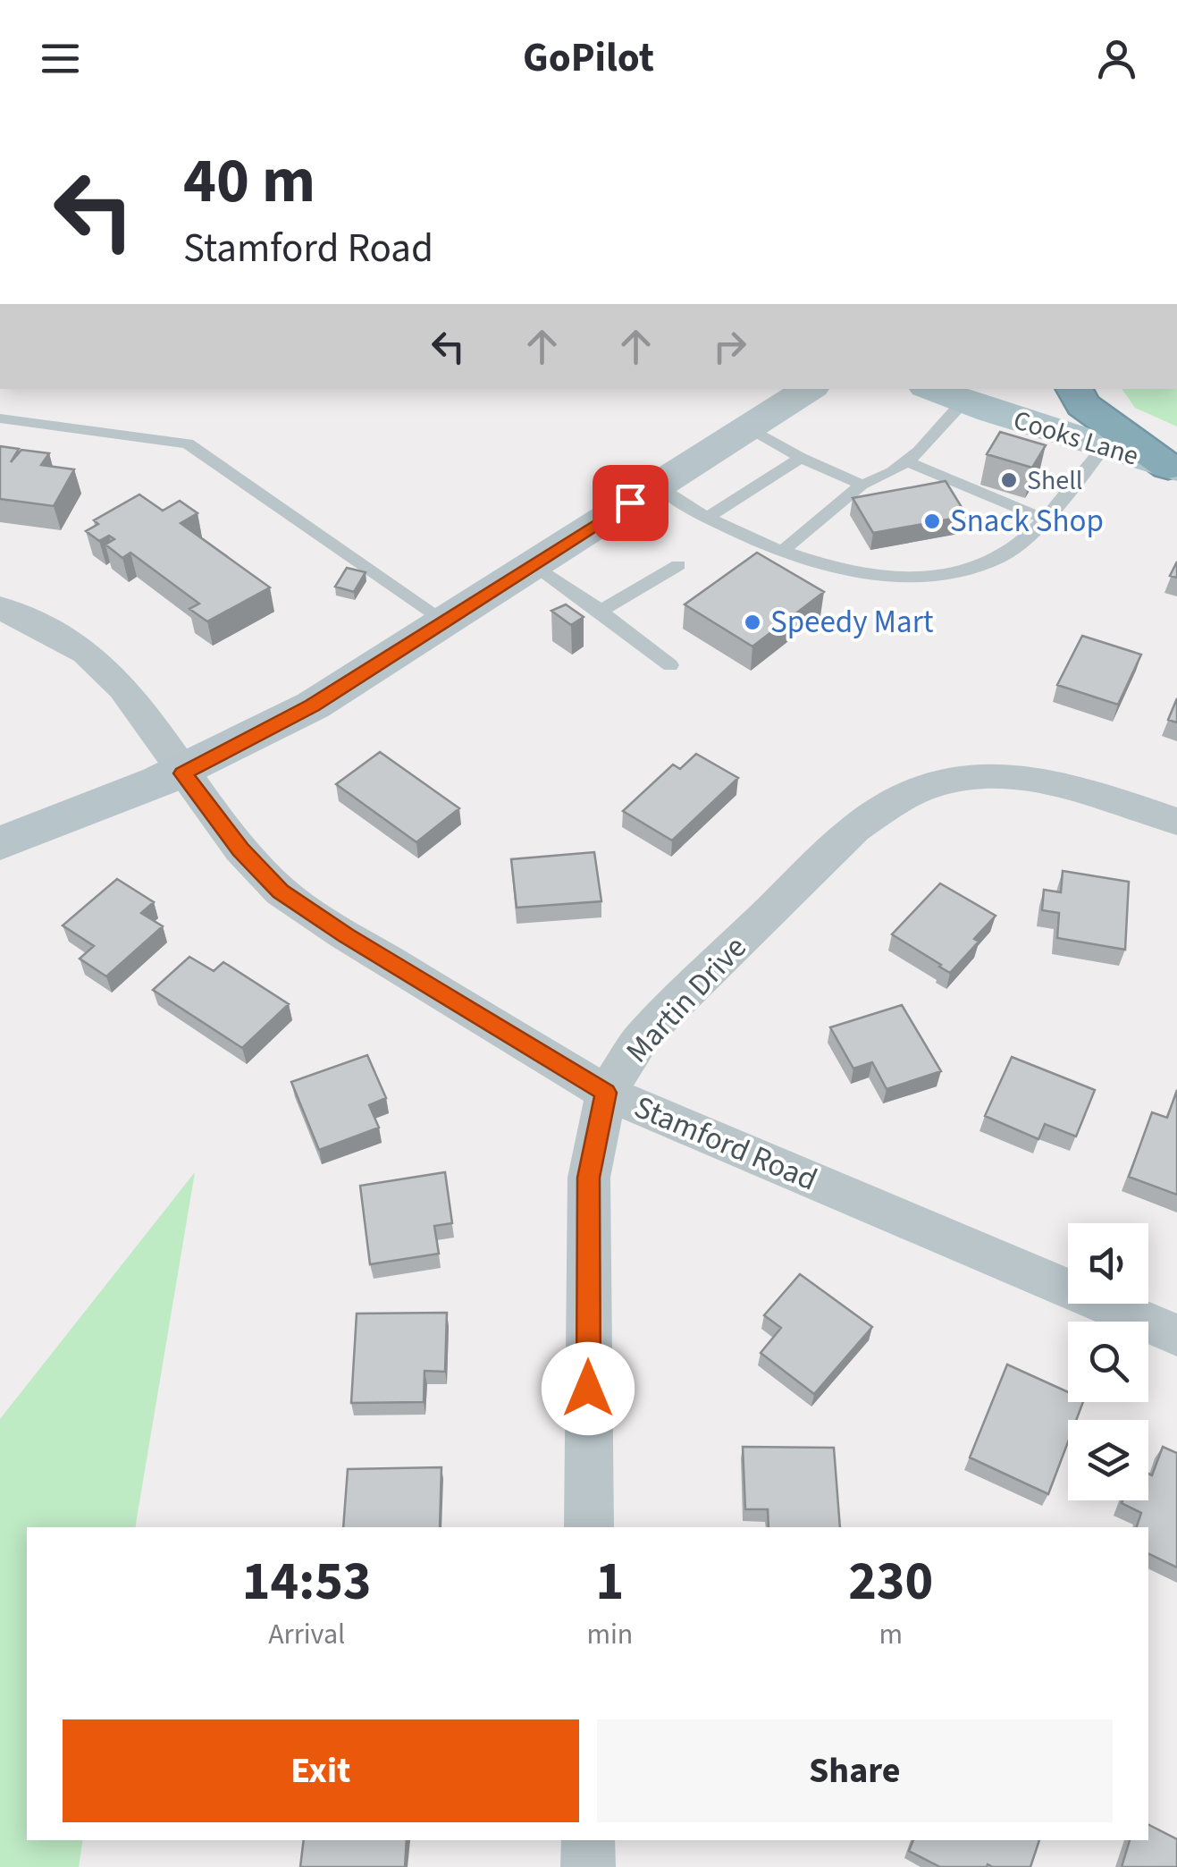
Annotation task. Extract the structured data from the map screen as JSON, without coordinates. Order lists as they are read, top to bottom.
{
  "streets": {
    "main road": ["Cooks Lane"],
    "street": ["Martin Drive", "Stamford Road"]
  },
  "crossings": [
    ["Martin Drive", "Stamford Road"]
  ],
  "places": ["Shell", "Snack Shop", "Speedy Mart"],
  "page": {
    "header": "GoPilot",
    "turn": ["40 m", "Stamford Road"],
    "eta": [
      "14:53",
      "Arrival",
      "1",
      "min",
      "230",
      "m"
    ],
    "buttons": ["Exit", "Share"]
  }
}
